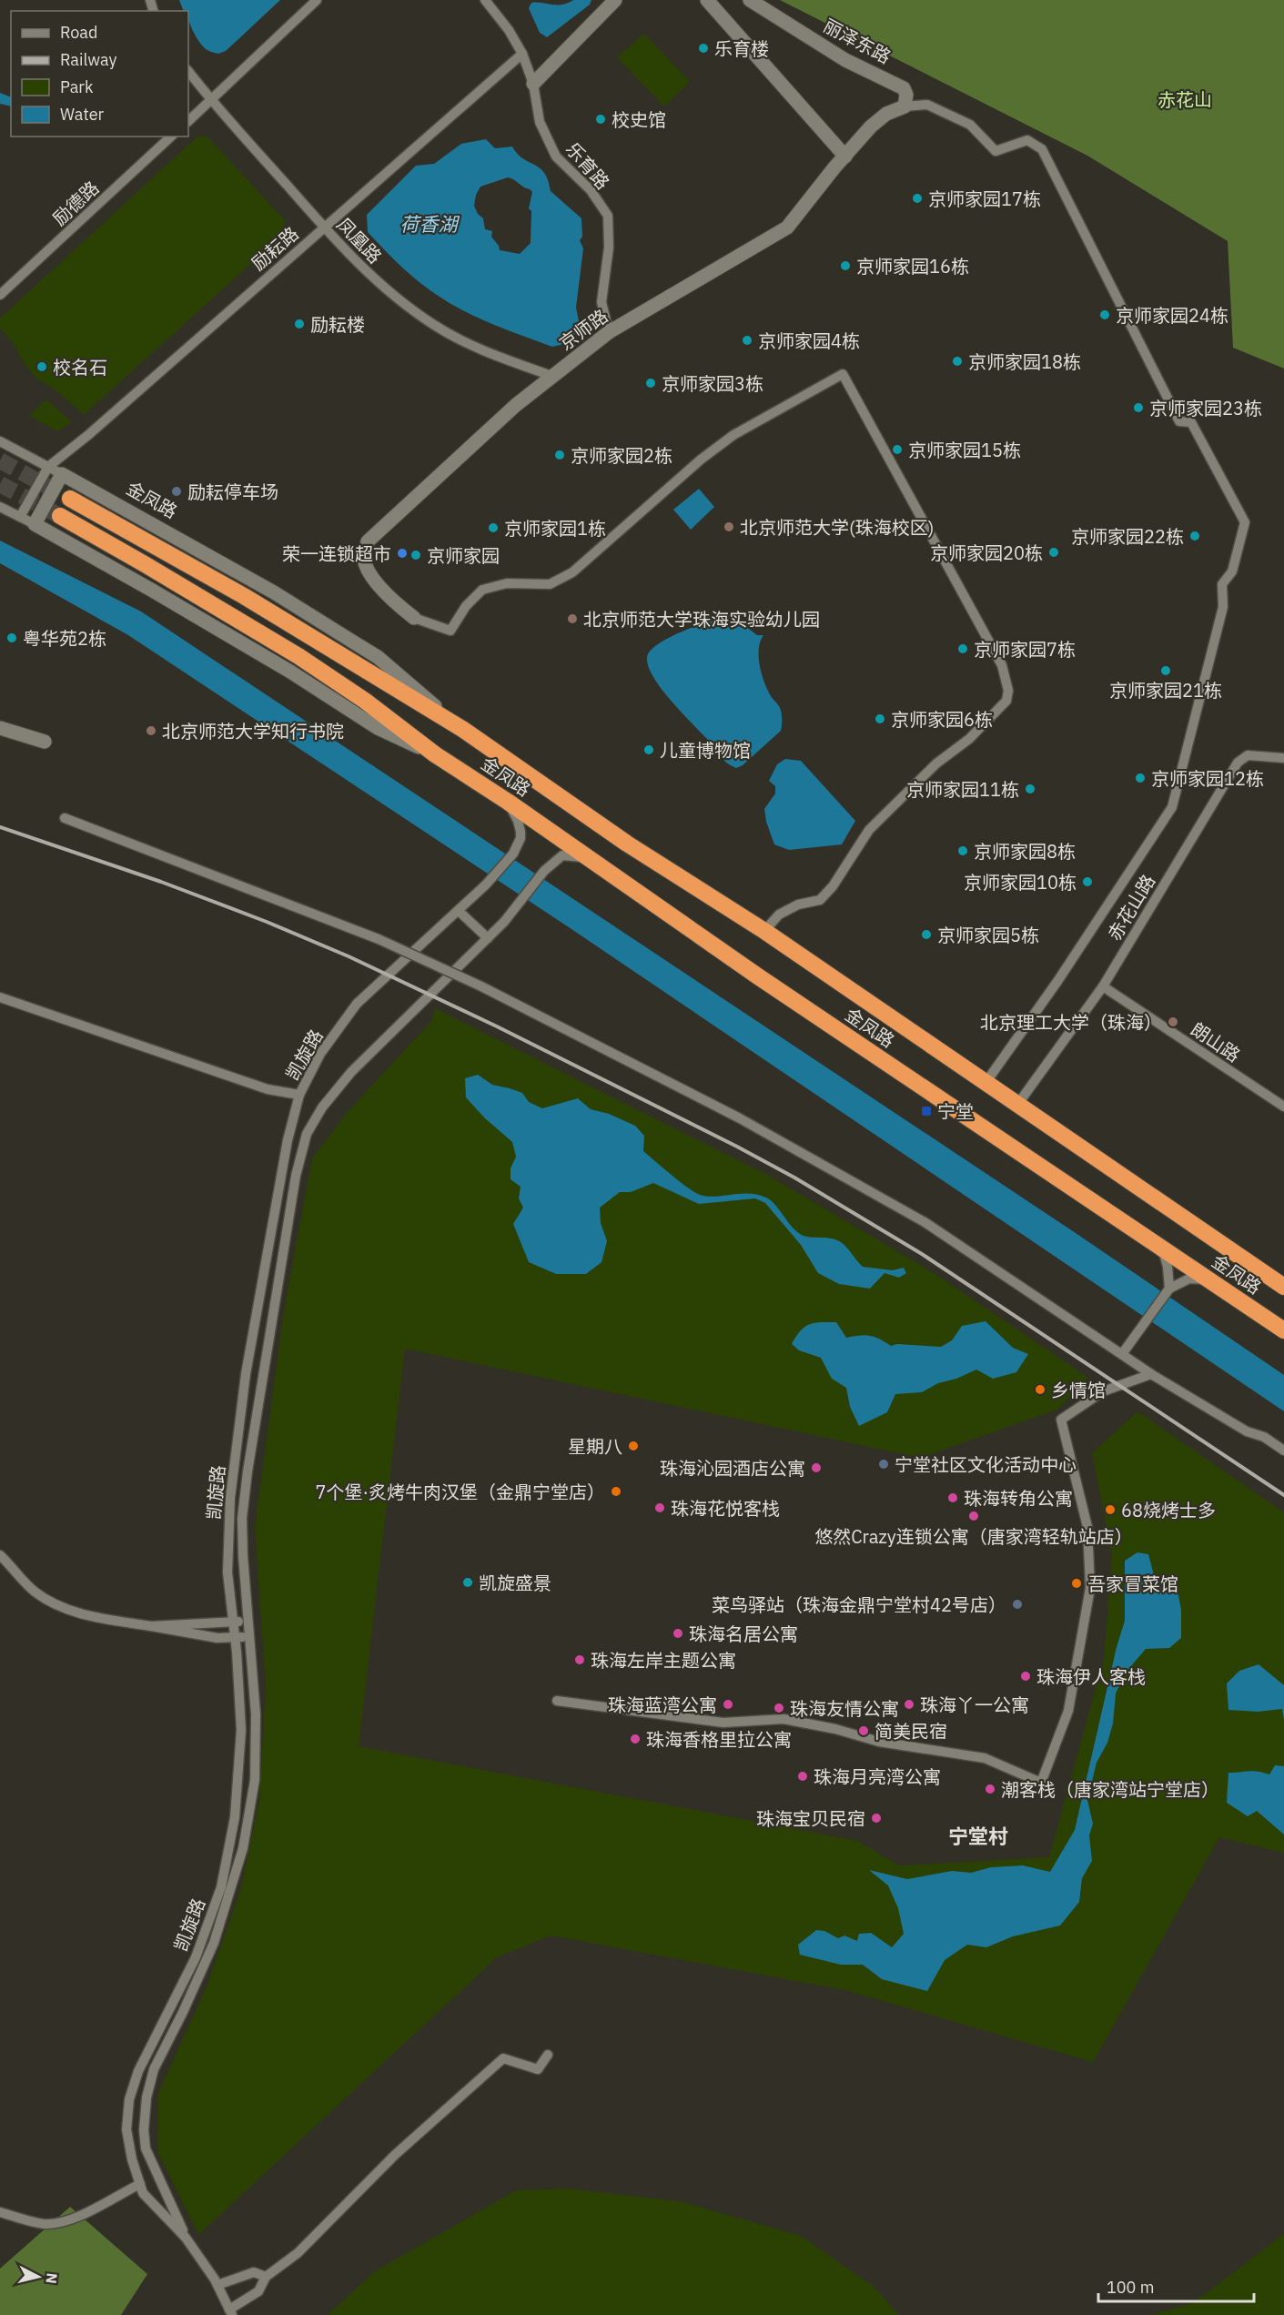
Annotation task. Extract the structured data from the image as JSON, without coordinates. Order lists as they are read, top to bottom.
{
  "streets": {
    "highway": ["金凤路"],
    "street": [
      "丽泽东路",
      "乐育路",
      "励德路",
      "凤凰路",
      "励耘路",
      "京师路",
      "赤花山路",
      "朗山路",
      "凯旋路"
    ]
  },
  "crossings": [
    ["丽泽东路", "京师路"],
    ["乐育路", "励耘路"],
    ["乐育路", "京师路"],
    ["凤凰路", "励耘路"],
    ["凤凰路", "京师路"],
    ["金凤路", "赤花山路"],
    ["金凤路", "凯旋路"],
    ["赤花山路", "朗山路"]
  ],
  "districts": ["宁堂村"],
  "water": ["荷香湖"],
  "parks": ["赤花山"],
  "places": {
    "other": [
      "乐育楼",
      "校史馆",
      "京师家园17栋",
      "京师家园16栋",
      "京师家园24栋",
      "励耘楼",
      "京师家园4栋",
      "京师家园18栋",
      "校名石",
      "京师家园3栋",
      "京师家园23栋",
      "京师家园15栋",
      "京师家园2栋",
      "励耘停车场",
      "北京师范大学(珠海校区)",
      "京师家园1栋",
      "京师家园22栋",
      "京师家园20栋",
      "荣一连锁超市",
      "京师家园",
      "北京师范大学珠海实验幼儿园",
      "粤华苑2栋",
      "京师家园7栋",
      "京师家园21栋",
      "京师家园6栋",
      "北京师范大学知行书院",
      "儿童博物馆",
      "京师家园12栋",
      "京师家园11栋",
      "京师家园8栋",
      "京师家园10栋",
      "京师家园5栋",
      "北京理工大学（珠海）",
      "乡情馆",
      "星期八",
      "宁堂社区文化活动中心",
      "珠海沁园酒店公寓",
      "7个堡·炙烤牛肉汉堡（金鼎宁堂店）",
      "珠海转角公寓",
      "珠海花悦客栈",
      "68烧烤士多",
      "悠然Crazy连锁公寓（唐家湾轻轨站店）",
      "凯旋盛景",
      "吾家冒菜馆",
      "菜鸟驿站（珠海金鼎宁堂村42号店）",
      "珠海名居公寓",
      "珠海左岸主题公寓",
      "珠海伊人客栈",
      "珠海蓝湾公寓",
      "珠海丫一公寓",
      "珠海友情公寓",
      "简美民宿",
      "珠海香格里拉公寓",
      "珠海月亮湾公寓",
      "潮客栈（唐家湾站宁堂店）",
      "珠海宝贝民宿"
    ],
    "transit": ["宁堂"]
  },
  "legend": [
    "Road",
    "Railway",
    "Park",
    "Water"
  ],
  "scale_bar": "100 m",
  "north": "right"
}
